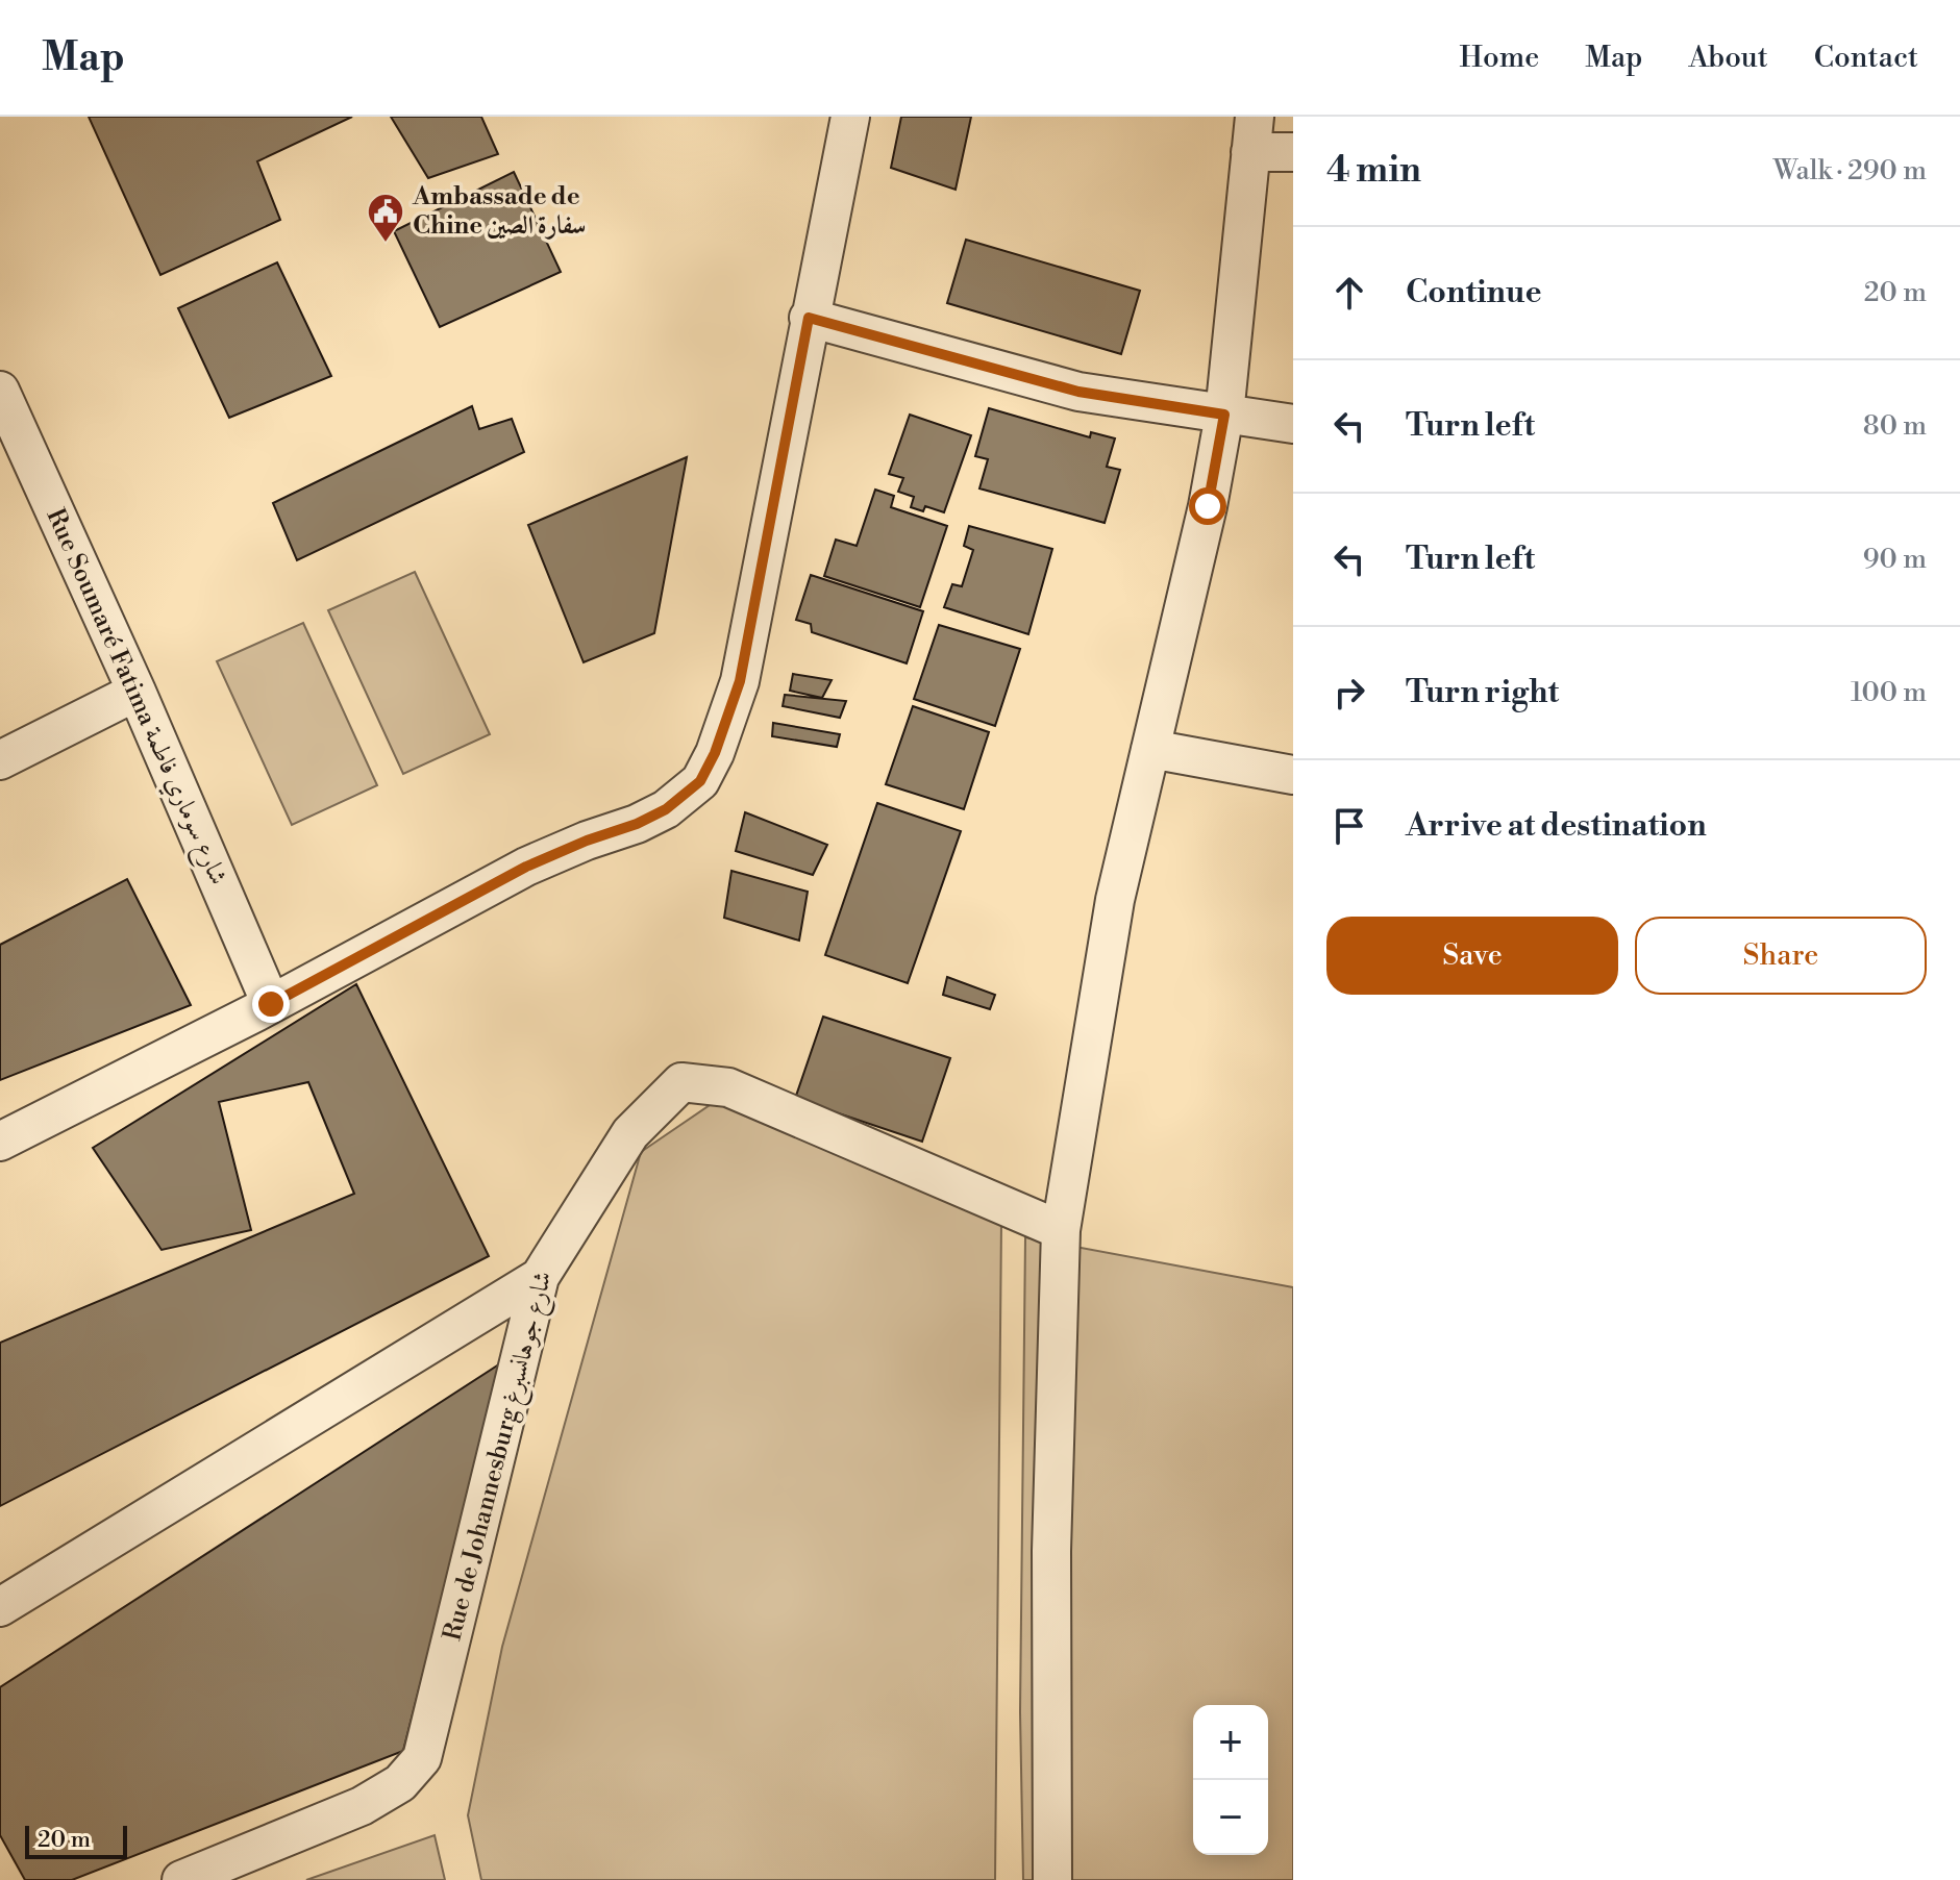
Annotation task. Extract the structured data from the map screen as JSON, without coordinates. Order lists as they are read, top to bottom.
{
  "streets": {
    "street": ["Rue Soumaré Fatima شارع سوماري فاطمة", "Rue de Johannesburg شارع جوهانسبرغ"]
  },
  "places": {
    "public building": ["Ambassade de Chine سفارة الصين"]
  },
  "scale_bar": "20 m",
  "page": {
    "header": "Map",
    "nav": [
      "Home",
      "Map",
      "About",
      "Contact"
    ],
    "heading": ["4 min", "Walk · 290 m"],
    "list": [
      ["Continue", "20 m"],
      ["Turn left", "80 m"],
      ["Turn left", "90 m"],
      ["Turn right", "100 m"],
      "Arrive at destination"
    ],
    "buttons": ["Save", "Share"],
    "map_buttons": ["+", "−"],
    "scale": "20 m"
  }
}
